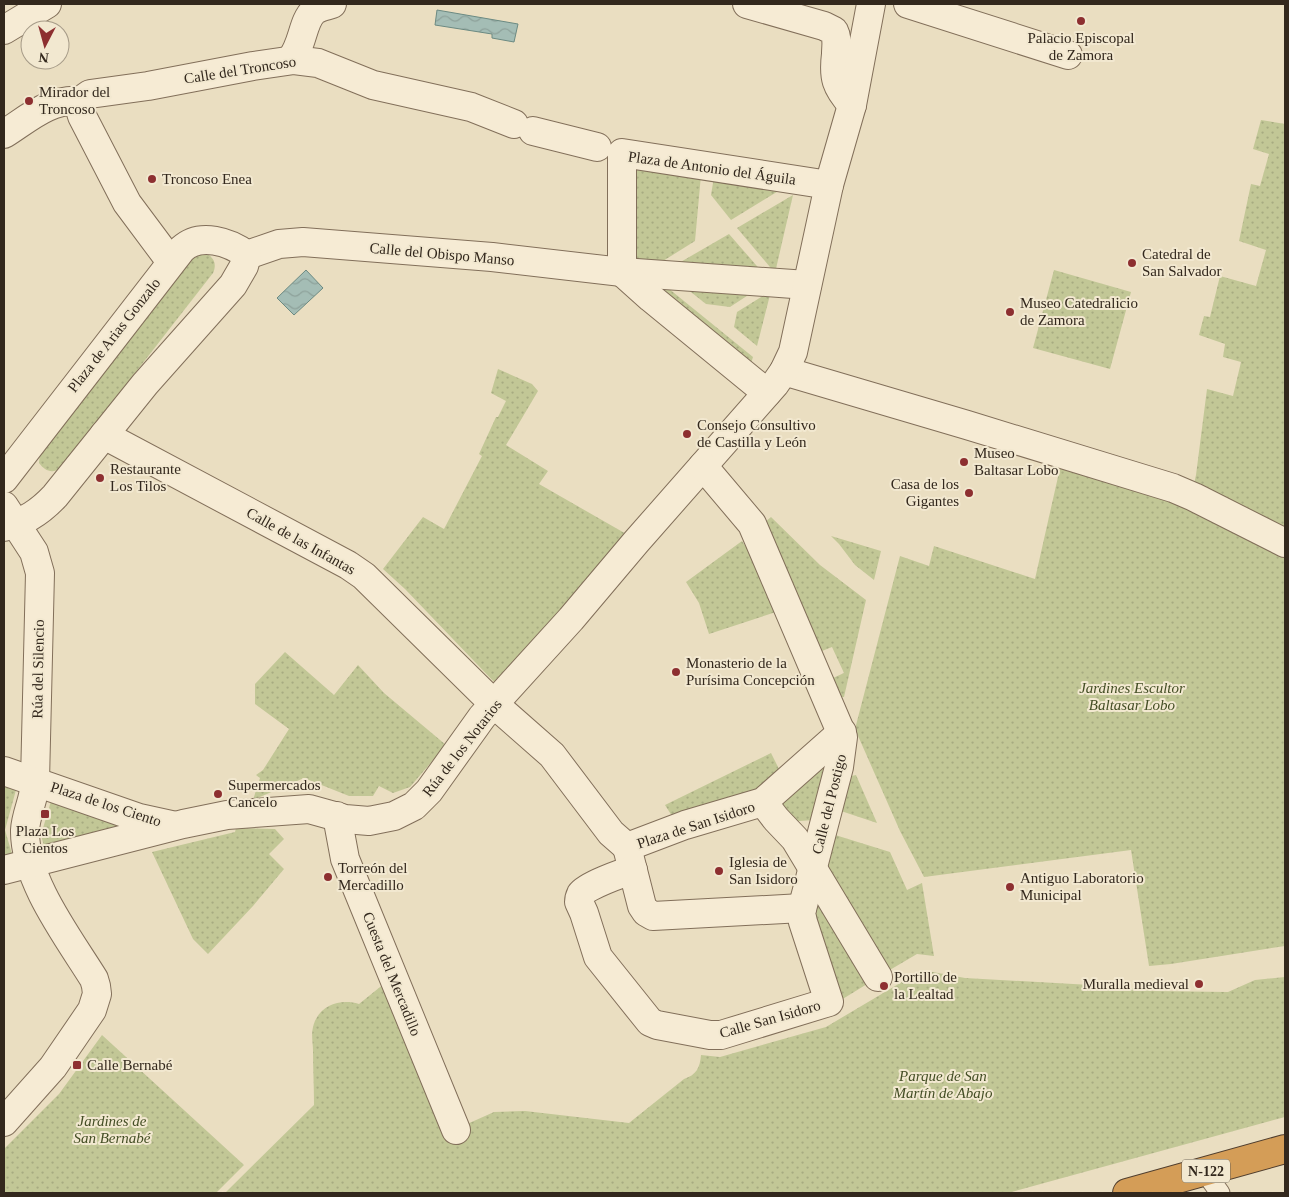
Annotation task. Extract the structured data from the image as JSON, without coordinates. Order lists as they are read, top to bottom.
{
  "streets": {
    "highway": ["N-122"],
    "street": [
      "Calle del Troncoso",
      "Plaza de Antonio del Águila",
      "Calle del Obispo Manso",
      "Plaza de Arias Gonzalo",
      "Calle de las Infantas",
      "Rúa del Silencio",
      "Rúa de los Notarios",
      "Plaza de los Ciento",
      "Calle del Postigo",
      "Plaza de San Isidoro",
      "Cuesta del Mercadillo",
      "Calle San Isidoro"
    ]
  },
  "crossings": [
    ["Calle del Troncoso", "Plaza de Antonio del Águila"],
    ["Plaza de Antonio del Águila", "Calle del Obispo Manso"],
    ["Plaza de Antonio del Águila", "Rúa de los Notarios"],
    ["Calle del Obispo Manso", "Plaza de Arias Gonzalo"],
    ["Calle de las Infantas", "Rúa de los Notarios"],
    ["Calle de las Infantas", "Plaza de San Isidoro"],
    ["Calle de las Infantas", "Calle San Isidoro"],
    ["Rúa del Silencio", "Plaza de los Ciento"],
    ["Rúa de los Notarios", "Plaza de los Ciento"],
    ["Rúa de los Notarios", "Calle del Postigo"],
    ["Rúa de los Notarios", "Cuesta del Mercadillo"],
    ["Calle del Postigo", "Plaza de San Isidoro"],
    ["Calle del Postigo", "Calle San Isidoro"],
    ["Plaza de San Isidoro", "Calle San Isidoro"]
  ],
  "parks": ["Jardines Escultor Baltasar Lobo", "Parque de San Martín de Abajo", "Jardines de San Bernabé"],
  "places": {
    "other": [
      "Palacio Episcopal de Zamora",
      "Mirador del Troncoso",
      "Troncoso Enea",
      "Catedral de San Salvador",
      "Museo Catedralicio de Zamora",
      "Consejo Consultivo de Castilla y León",
      "Museo Baltasar Lobo",
      "Restaurante Los Tilos",
      "Casa de los Gigantes",
      "Monasterio de la Purísima Concepción",
      "Supermercados Cancelo",
      "Iglesia de San Isidoro",
      "Torreón del Mercadillo",
      "Antiguo Laboratorio Municipal",
      "Muralla medieval",
      "Portillo de la Lealtad"
    ],
    "transit": ["Plaza Los Cientos", "Calle Bernabé"]
  },
  "north": "bottom"
}
